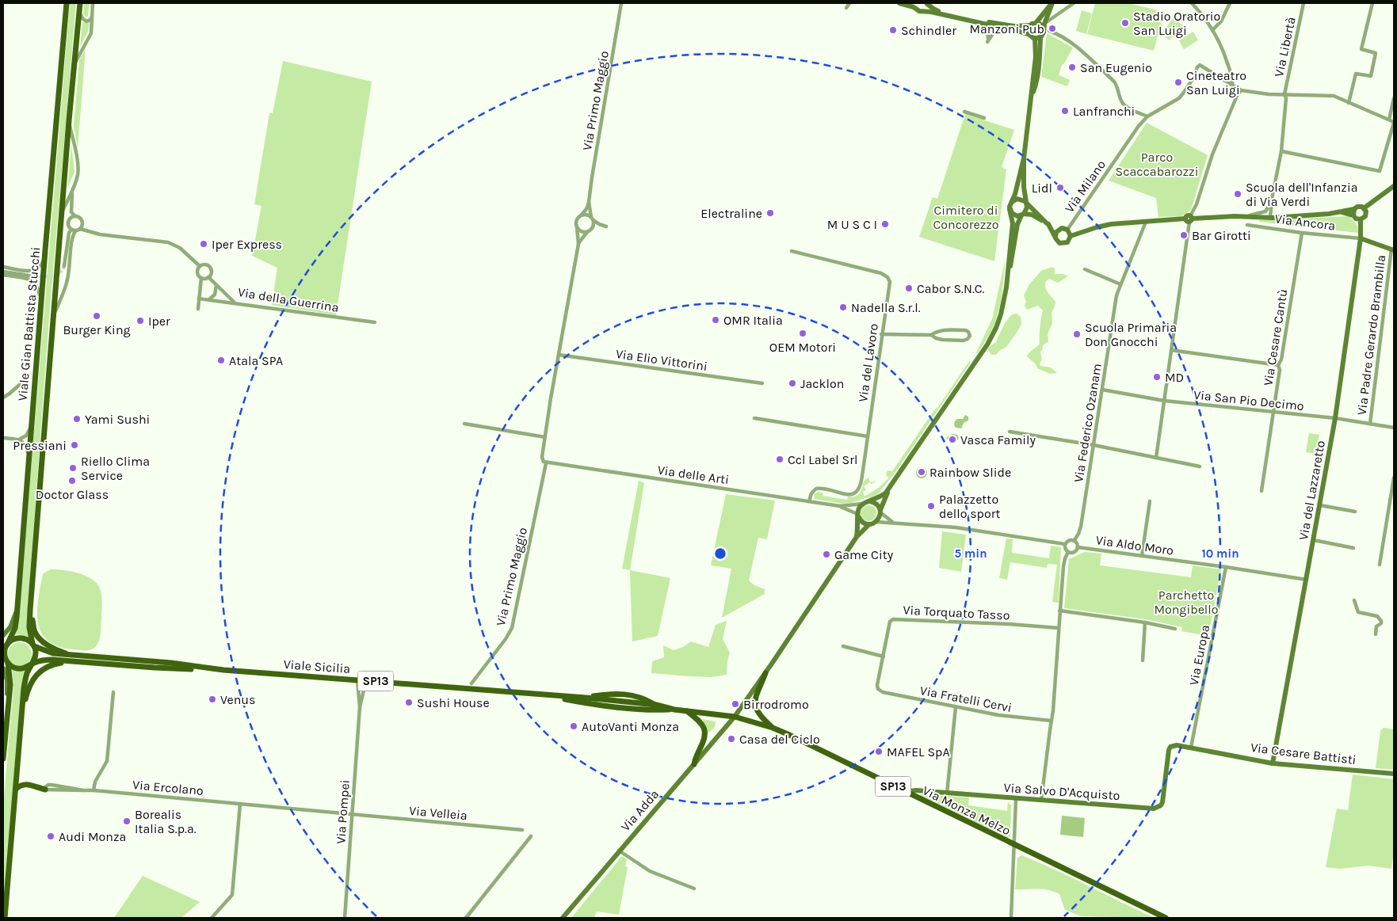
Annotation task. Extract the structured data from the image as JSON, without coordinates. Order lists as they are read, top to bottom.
{
  "streets": {
    "main road": [
      "Viale Gian Battista Stucchi",
      "Viale Sicilia",
      "SP13",
      "Via Monza Melzo"
    ],
    "street": [
      "Via Libertà",
      "Via Primo Maggio",
      "Via Milano",
      "Via Ancora",
      "Via della Guerrina",
      "Via Padre Gerardo Brambilla",
      "Via Cesare Cantù",
      "Via Elio Vittorini",
      "Via del Lavoro",
      "Via San Pio Decimo",
      "Via Federico Ozanam",
      "Via delle Arti",
      "Via del Lazzaretto",
      "Via Aldo Moro",
      "Via Torquato Tasso",
      "Via Europa",
      "Via Fratelli Cervi",
      "Via Cesare Battisti",
      "Via Ercolano",
      "Via Salvo D'Acquisto",
      "Via Adda",
      "Via Pompei",
      "Via Velleia"
    ]
  },
  "crossings": [
    ["Via Primo Maggio", "Via Elio Vittorini"],
    ["Via Primo Maggio", "Via delle Arti"],
    ["Via Ancora", "Via Cesare Cantù"],
    ["Via Ancora", "Via del Lazzaretto"],
    ["Viale Gian Battista Stucchi", "Viale Sicilia"],
    ["Via Padre Gerardo Brambilla", "Via San Pio Decimo"],
    ["Via Cesare Cantù", "Via San Pio Decimo"],
    ["Via del Lavoro", "Via delle Arti"],
    ["Via San Pio Decimo", "Via Federico Ozanam"],
    ["Via San Pio Decimo", "Via del Lazzaretto"],
    ["Via Federico Ozanam", "Via Aldo Moro"],
    ["Via delle Arti", "Via Adda"],
    ["Via del Lazzaretto", "Via Aldo Moro"],
    ["Via del Lazzaretto", "Via Cesare Battisti"],
    ["Via Aldo Moro", "Via Europa"],
    ["Via Torquato Tasso", "Via Fratelli Cervi"],
    ["Via Europa", "Via Cesare Battisti"],
    ["Viale Sicilia", "Via Adda"],
    ["Viale Sicilia", "Via Monza Melzo"],
    ["Viale Sicilia", "Via Pompei"],
    ["Via Cesare Battisti", "Via Salvo D'Acquisto"],
    ["Via Ercolano", "Via Pompei"],
    ["Via Ercolano", "Via Velleia"],
    ["Via Salvo D'Acquisto", "Via Monza Melzo"],
    ["Via Adda", "Via Monza Melzo"],
    ["Via Pompei", "Via Velleia"]
  ],
  "parks": ["Parco Scaccabarozzi", "Cimitero di Concorezzo", "Parchetto Mongibello"],
  "places": [
    "Stadio Oratorio San Luigi",
    "Manzoni Pub",
    "Schindler",
    "San Eugenio",
    "Cineteatro San Luigi",
    "Lanfranchi",
    "Lidl",
    "Scuola dell'Infanzia di Via Verdi",
    "Electraline",
    "M U S C I",
    "Bar Girotti",
    "Iper Express",
    "Cabor S.N.C.",
    "Nadella S.r.l.",
    "Burger King",
    "OMR Italia",
    "Iper",
    "OEM Motori",
    "Scuola Primaria Don Gnocchi",
    "Atala SPA",
    "MD",
    "Jacklon",
    "Yami Sushi",
    "Vasca Family",
    "Pressiani",
    "Ccl Label Srl",
    "Riello Clima Service",
    "Rainbow Slide",
    "Doctor Glass",
    "Palazzetto dello sport",
    "Game City",
    "Venus",
    "Sushi House",
    "Birrodromo",
    "AutoVanti Monza",
    "Casa del Ciclo",
    "MAFEL SpA",
    "Borealis Italia S.p.a.",
    "Audi Monza"
  ],
  "rings": ["5 min", "10 min"]
}
